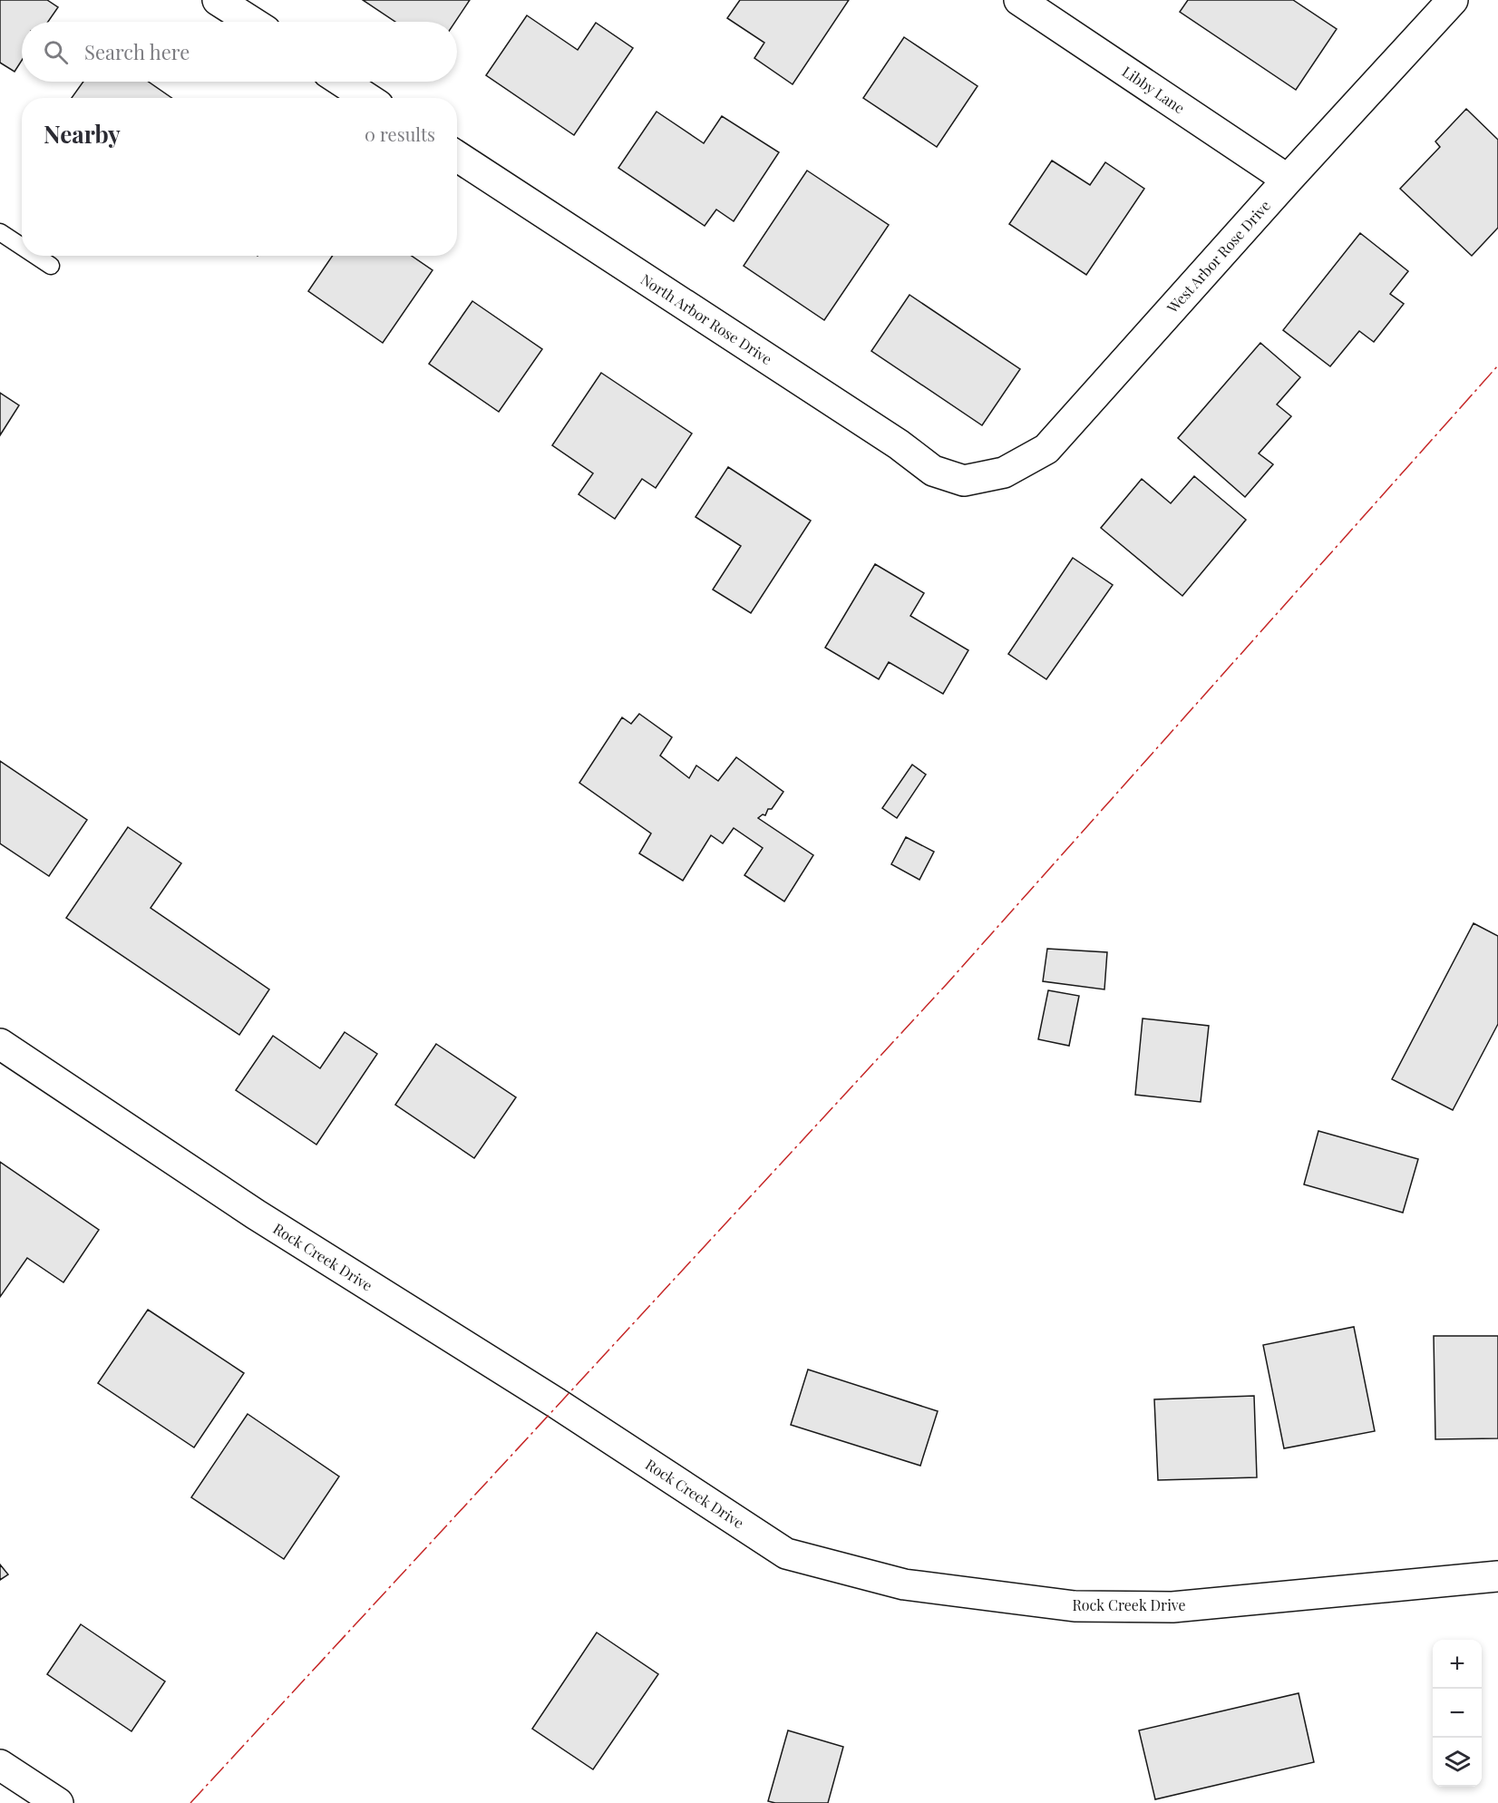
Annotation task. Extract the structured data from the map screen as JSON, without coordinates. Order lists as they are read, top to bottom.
{
  "streets": {
    "street": [
      "Libby Lane",
      "West Arbor Rose Drive",
      "North Arbor Rose Drive",
      "Rock Creek Drive"
    ]
  },
  "crossings": [
    ["Libby Lane", "West Arbor Rose Drive"],
    ["West Arbor Rose Drive", "North Arbor Rose Drive"]
  ],
  "page": {
    "search": "Search here",
    "heading": ["Nearby", "0 results"],
    "map_buttons": ["+", "−"]
  }
}
